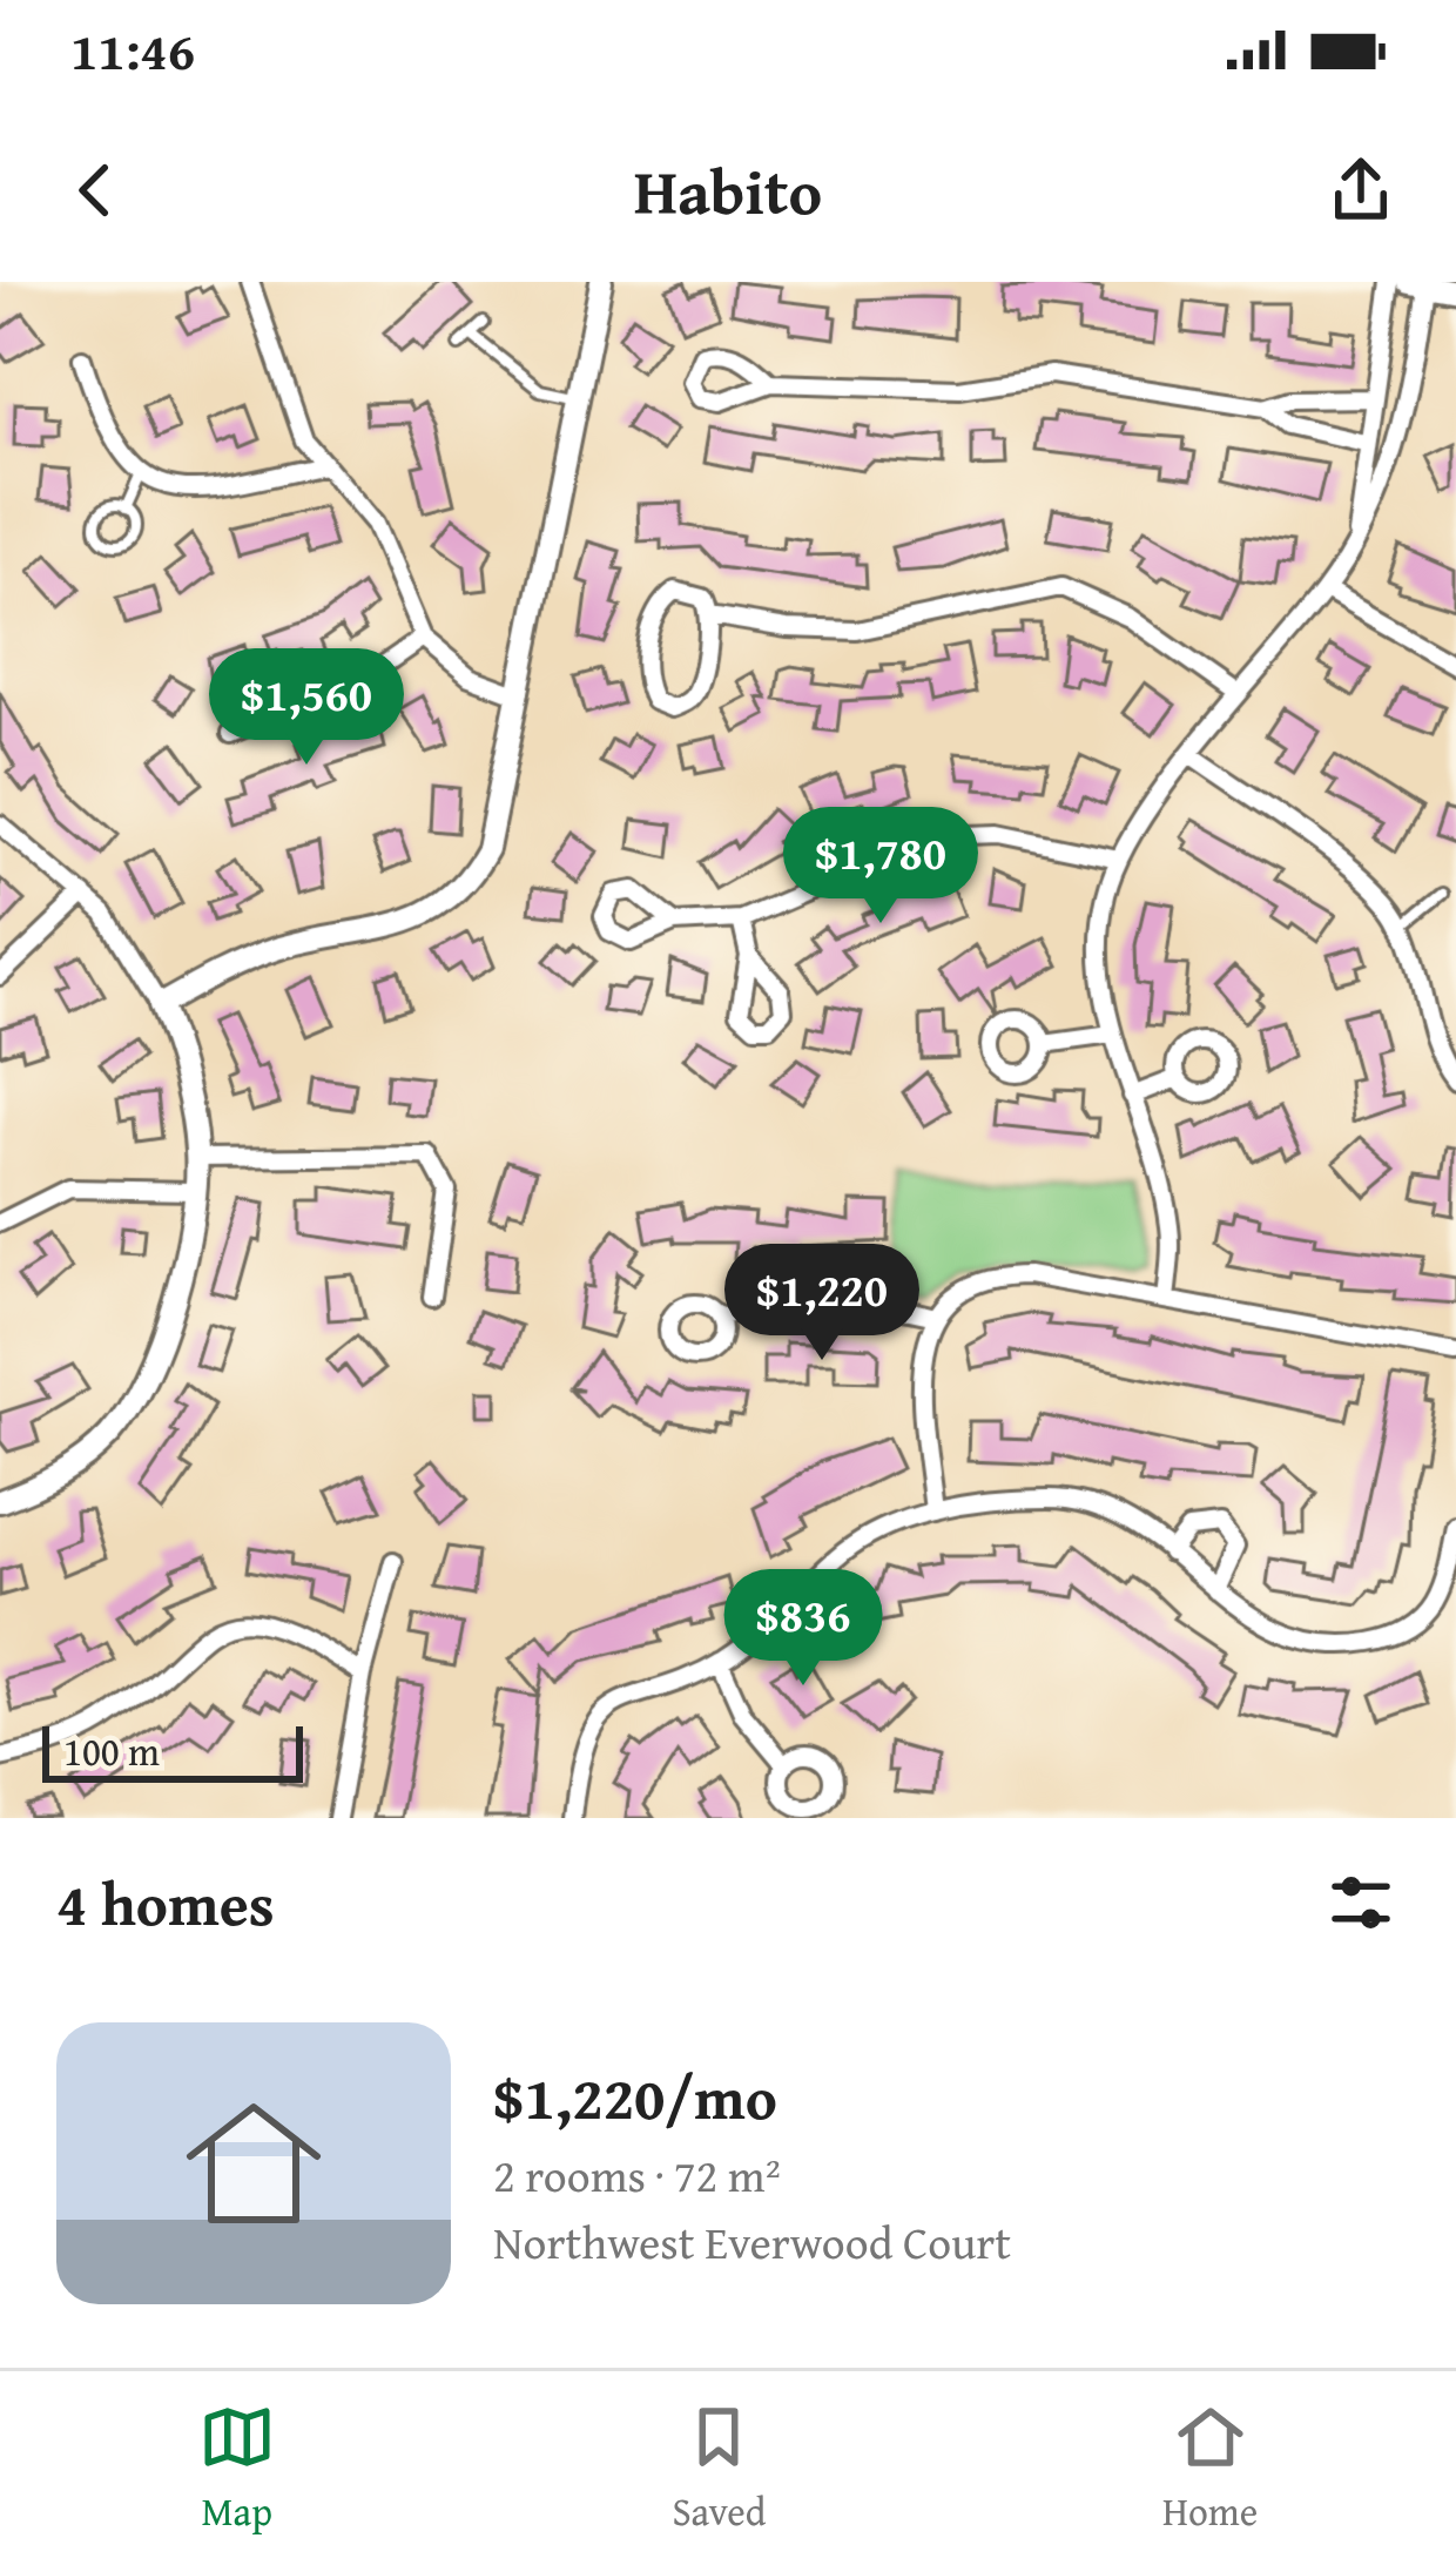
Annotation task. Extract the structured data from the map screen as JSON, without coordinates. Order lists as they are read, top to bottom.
{
  "scale_bar": "100 m",
  "page": {
    "status": "11:46",
    "header": "Habito",
    "price": [
      "$1,560",
      "$1,780",
      "$1,220",
      "$836"
    ],
    "scale": "100 m",
    "heading": "4 homes",
    "list": [
      {
        "name": "$1,220/mo",
        "note": "2 rooms · 72 m² · Northwest Everwood Court"
      }
    ],
    "tabs": ["Map", "Saved", "Home"]
  }
}
